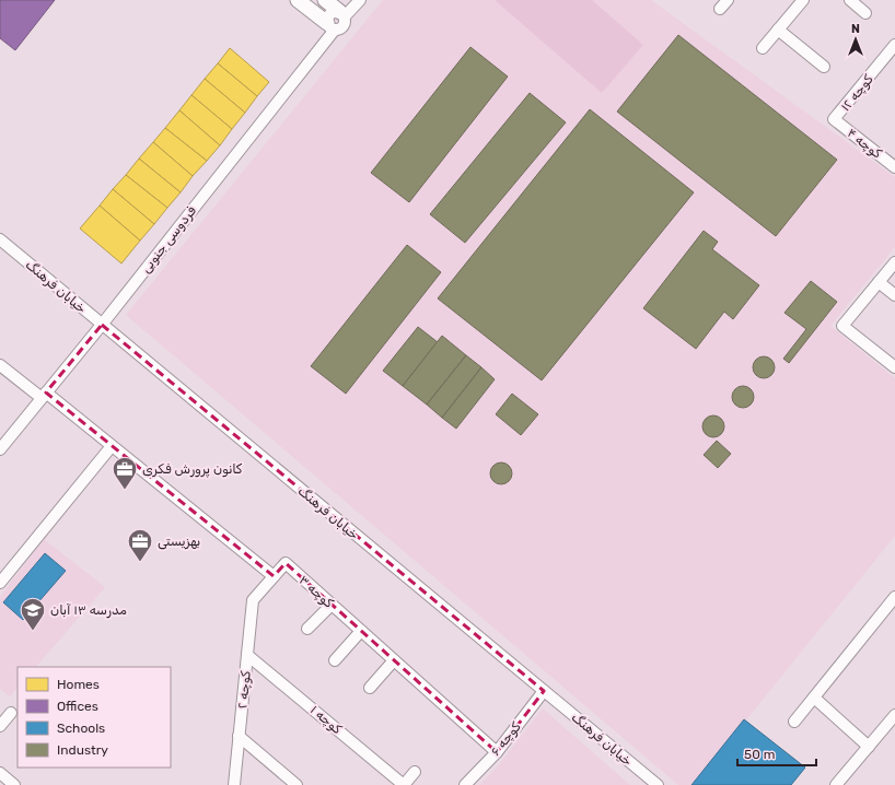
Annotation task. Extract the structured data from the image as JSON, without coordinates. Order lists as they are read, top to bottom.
{
  "streets": {
    "street": [
      "کوچه ۱۲",
      "کوچه ۴",
      "فردوسی جنوبی",
      "خیابان فرهنگ",
      "کوچه ۳",
      "کوچه ۲",
      "کوچه ۱",
      "کوچه ۶"
    ]
  },
  "crossings": [
    ["کوچه ۱۲", "کوچه ۴"],
    ["فردوسی جنوبی", "خیابان فرهنگ"],
    ["خیابان فرهنگ", "کوچه ۶"],
    ["کوچه ۳", "کوچه ۲"],
    ["کوچه ۲", "کوچه ۱"]
  ],
  "places": {
    "office": ["کانون پرورش فکری", "بهزیستی"],
    "school or university": ["مدرسه ۱۳ آبان"]
  },
  "legend": [
    "Homes",
    "Offices",
    "Schools",
    "Industry"
  ],
  "scale_bar": "50 m",
  "north": "top"
}
